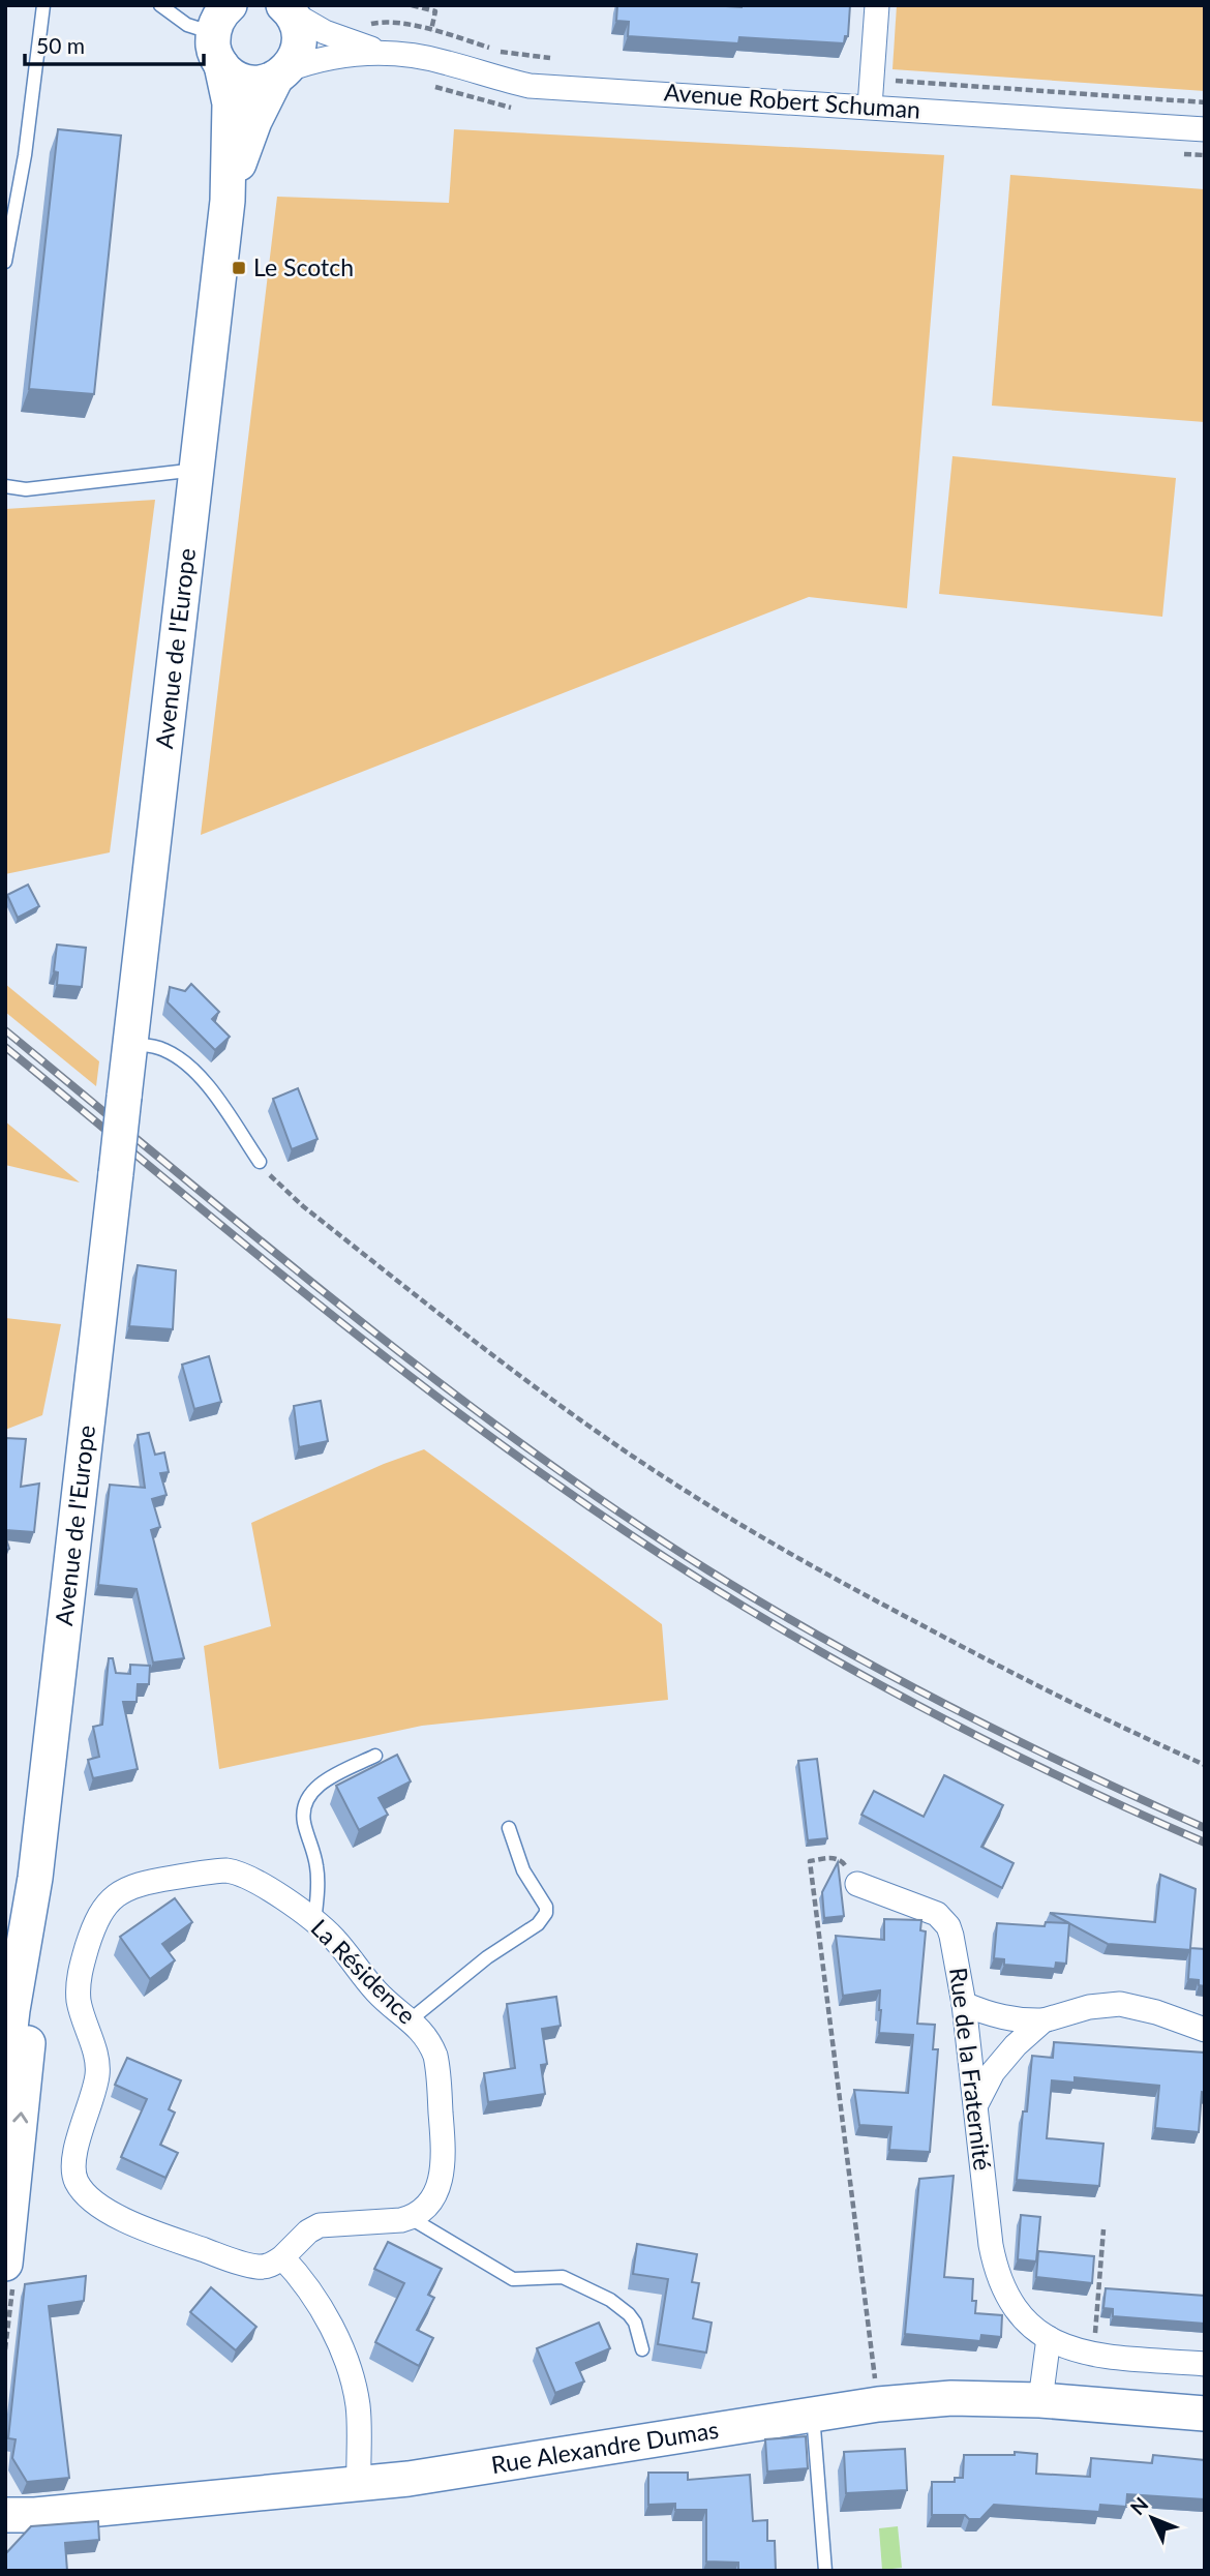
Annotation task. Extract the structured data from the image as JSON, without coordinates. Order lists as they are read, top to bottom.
{
  "streets": {
    "main road": ["Avenue de l'Europe", "Rue Alexandre Dumas"],
    "street": ["Avenue Robert Schuman", "La Résidence", "Rue de la Fraternité"]
  },
  "crossings": [
    ["Avenue Robert Schuman", "Avenue de l'Europe"]
  ],
  "places": {
    "transit": ["Le Scotch"]
  },
  "scale_bar": "50 m",
  "north": "top left"
}
